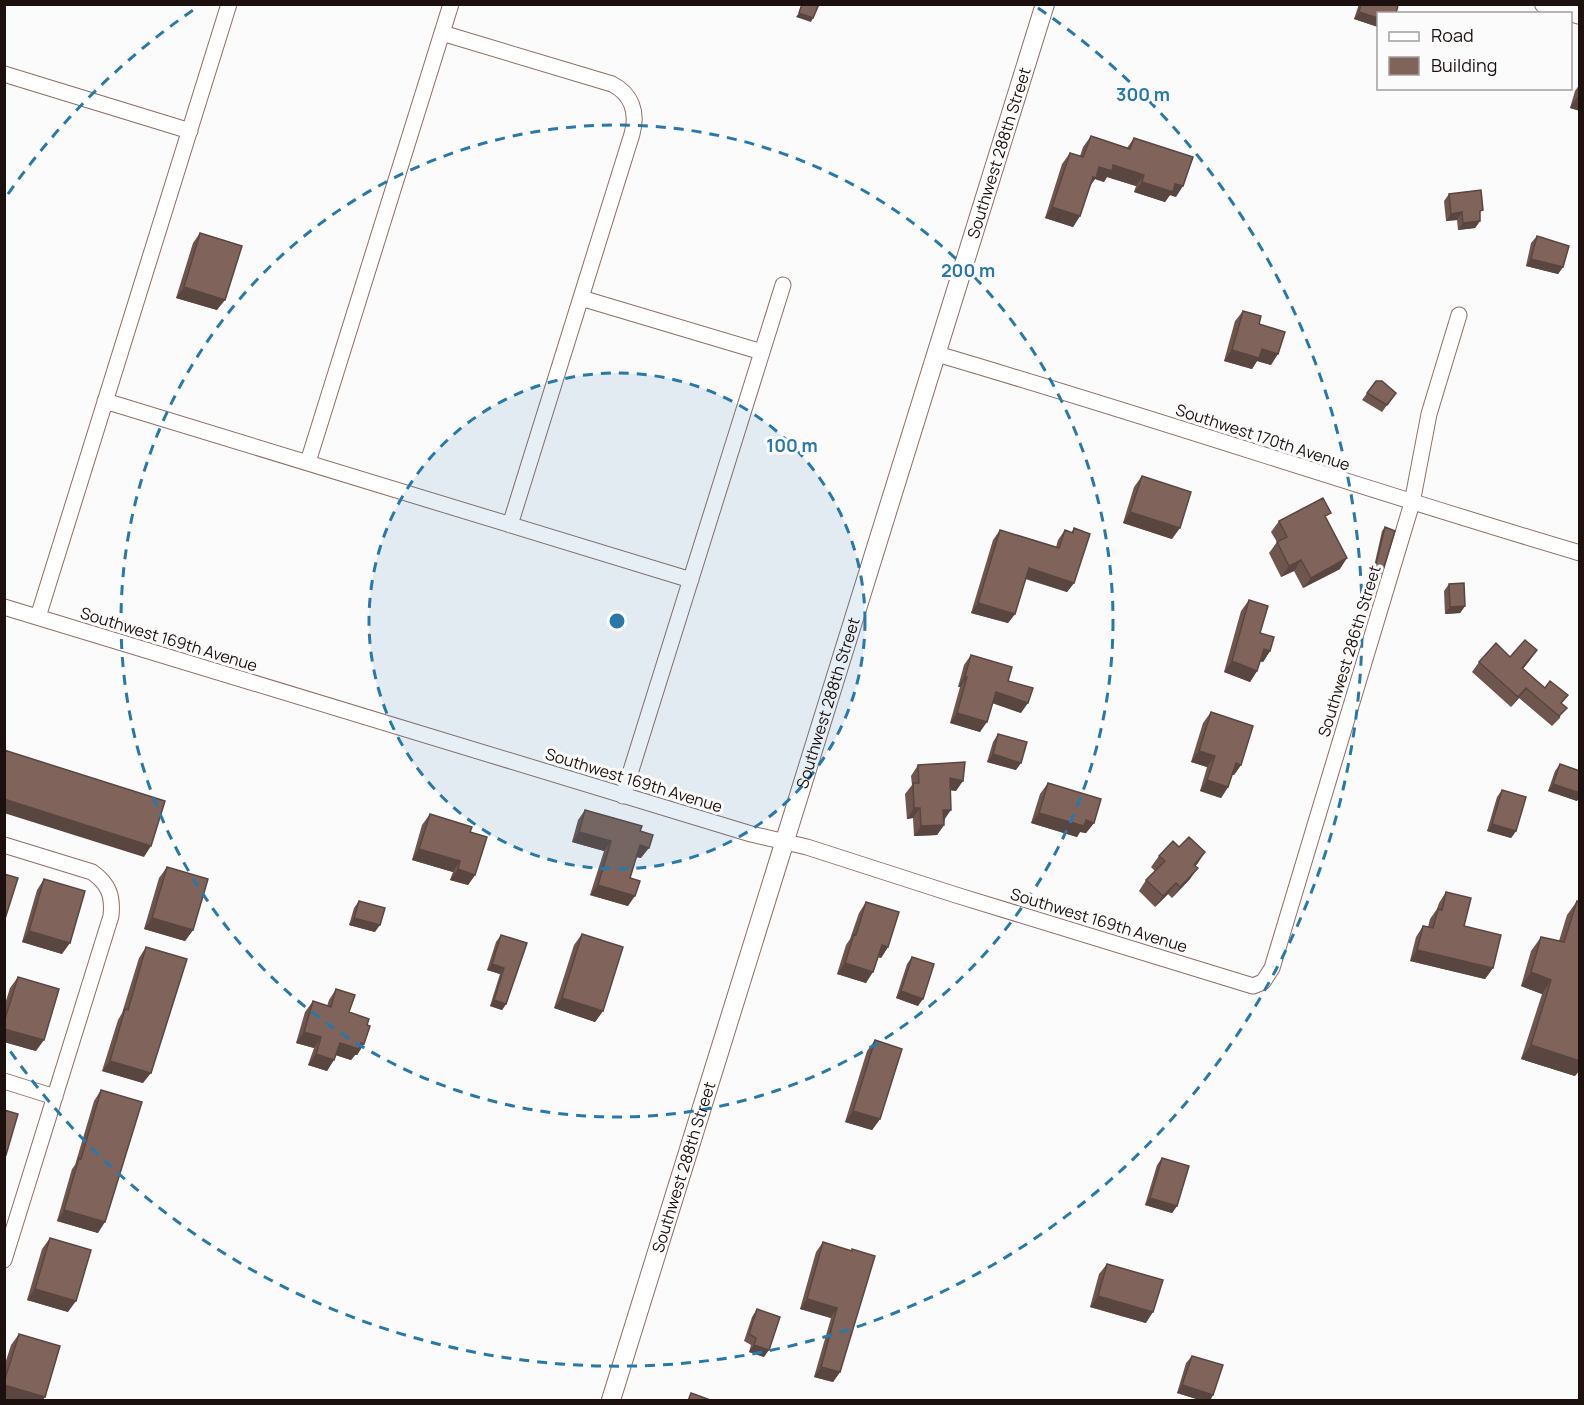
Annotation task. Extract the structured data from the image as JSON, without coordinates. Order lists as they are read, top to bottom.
{
  "streets": {
    "street": [
      "Southwest 288th Street",
      "Southwest 170th Avenue",
      "Southwest 169th Avenue",
      "Southwest 286th Street"
    ]
  },
  "crossings": [
    ["Southwest 288th Street", "Southwest 170th Avenue"],
    ["Southwest 288th Street", "Southwest 169th Avenue"],
    ["Southwest 170th Avenue", "Southwest 286th Street"],
    ["Southwest 169th Avenue", "Southwest 286th Street"]
  ],
  "legend": ["Road", "Building"],
  "rings": ["300 m", "200 m", "100 m"]
}
